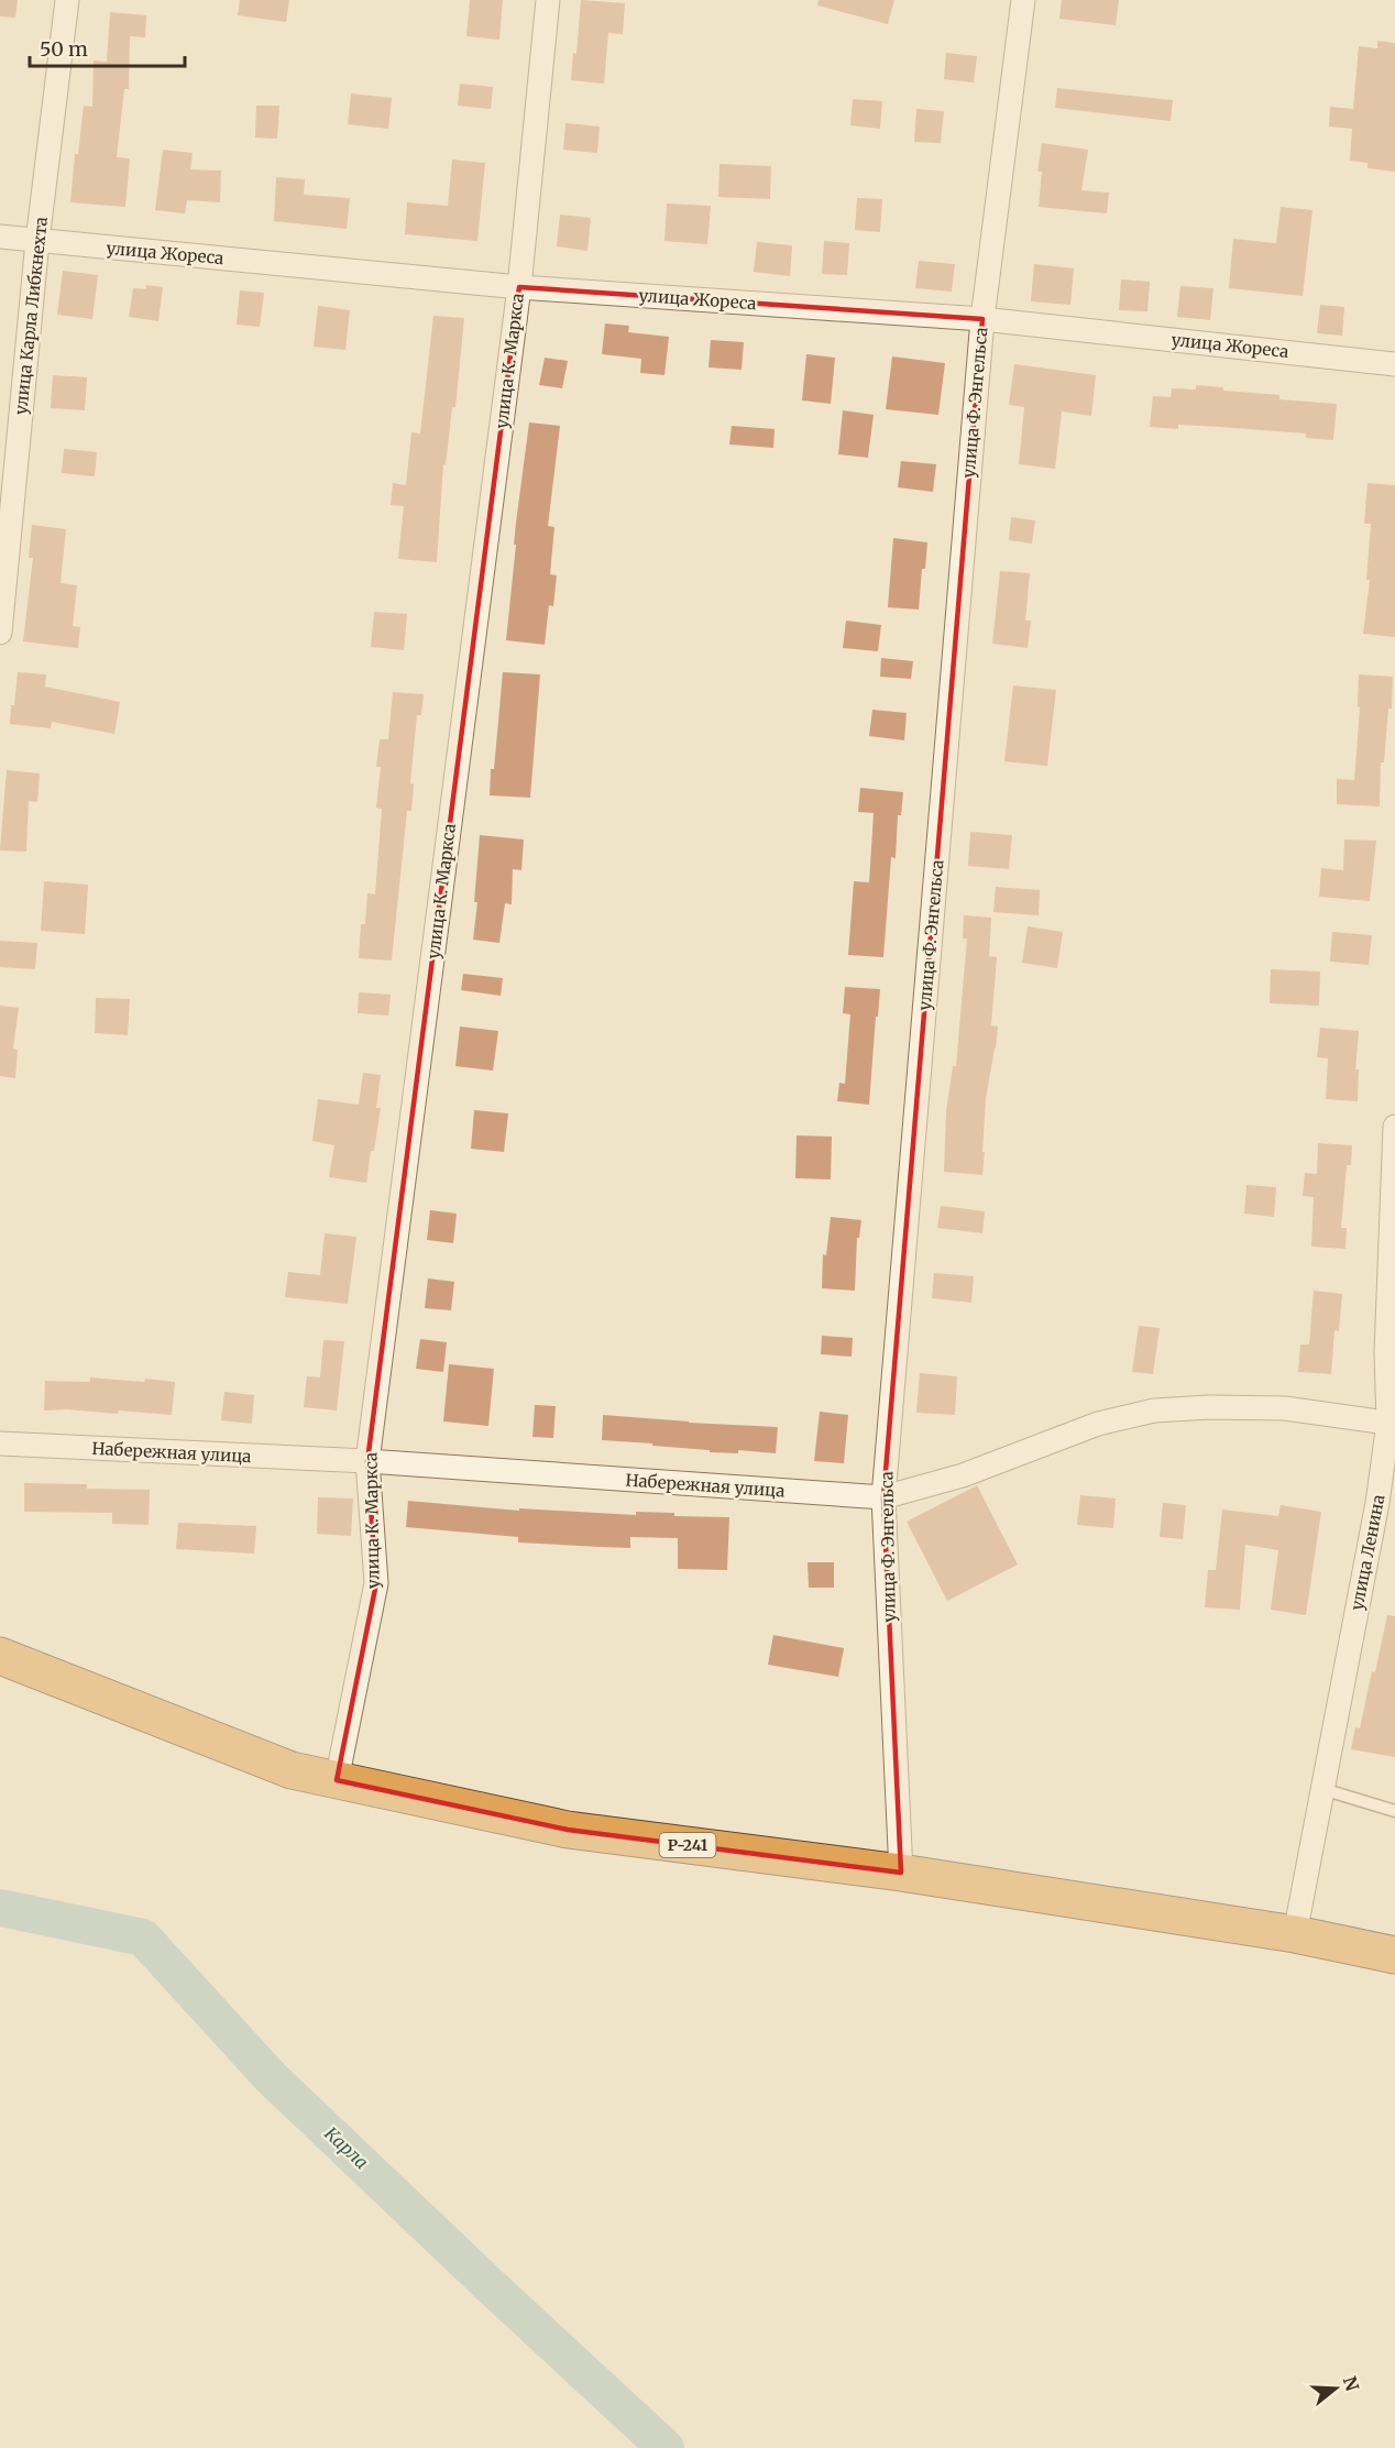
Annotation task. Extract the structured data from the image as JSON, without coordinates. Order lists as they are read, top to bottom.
{
  "streets": {
    "highway": ["Р-241"],
    "street": [
      "улица Жореса",
      "улица Карла Либкнехта",
      "улица К. Маркса",
      "улица Ф. Энгельса",
      "Набережная улица",
      "улица Ленина"
    ]
  },
  "crossings": [
    ["улица Жореса", "улица Карла Либкнехта"],
    ["улица Жореса", "улица К. Маркса"],
    ["улица Жореса", "улица Ф. Энгельса"],
    ["улица К. Маркса", "Набережная улица"],
    ["улица К. Маркса", "Р-241"],
    ["улица Ф. Энгельса", "Набережная улица"],
    ["улица Ф. Энгельса", "Р-241"],
    ["Набережная улица", "улица Ленина"],
    ["улица Ленина", "Р-241"]
  ],
  "water": ["Карла"],
  "scale_bar": "50 m",
  "north": "right"
}
